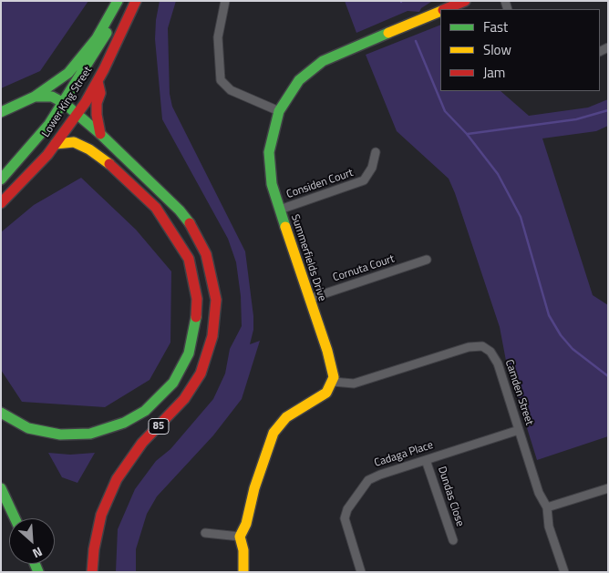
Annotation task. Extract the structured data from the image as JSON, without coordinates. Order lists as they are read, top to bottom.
{
  "streets": {
    "main road": ["Lower King Street", "Summerfields Drive", "85"],
    "street": [
      "Considen Court",
      "Cornuta Court",
      "Camden Street",
      "Cadaga Place",
      "Dundas Close"
    ]
  },
  "crossings": [
    ["Lower King Street", "85"],
    ["Considen Court", "Summerfields Drive"],
    ["Summerfields Drive", "Cornuta Court"],
    ["Summerfields Drive", "Camden Street"],
    ["Camden Street", "Cadaga Place"],
    ["Cadaga Place", "Dundas Close"]
  ],
  "legend": ["Fast", "Slow", "Jam"],
  "north": "bottom right"
}
